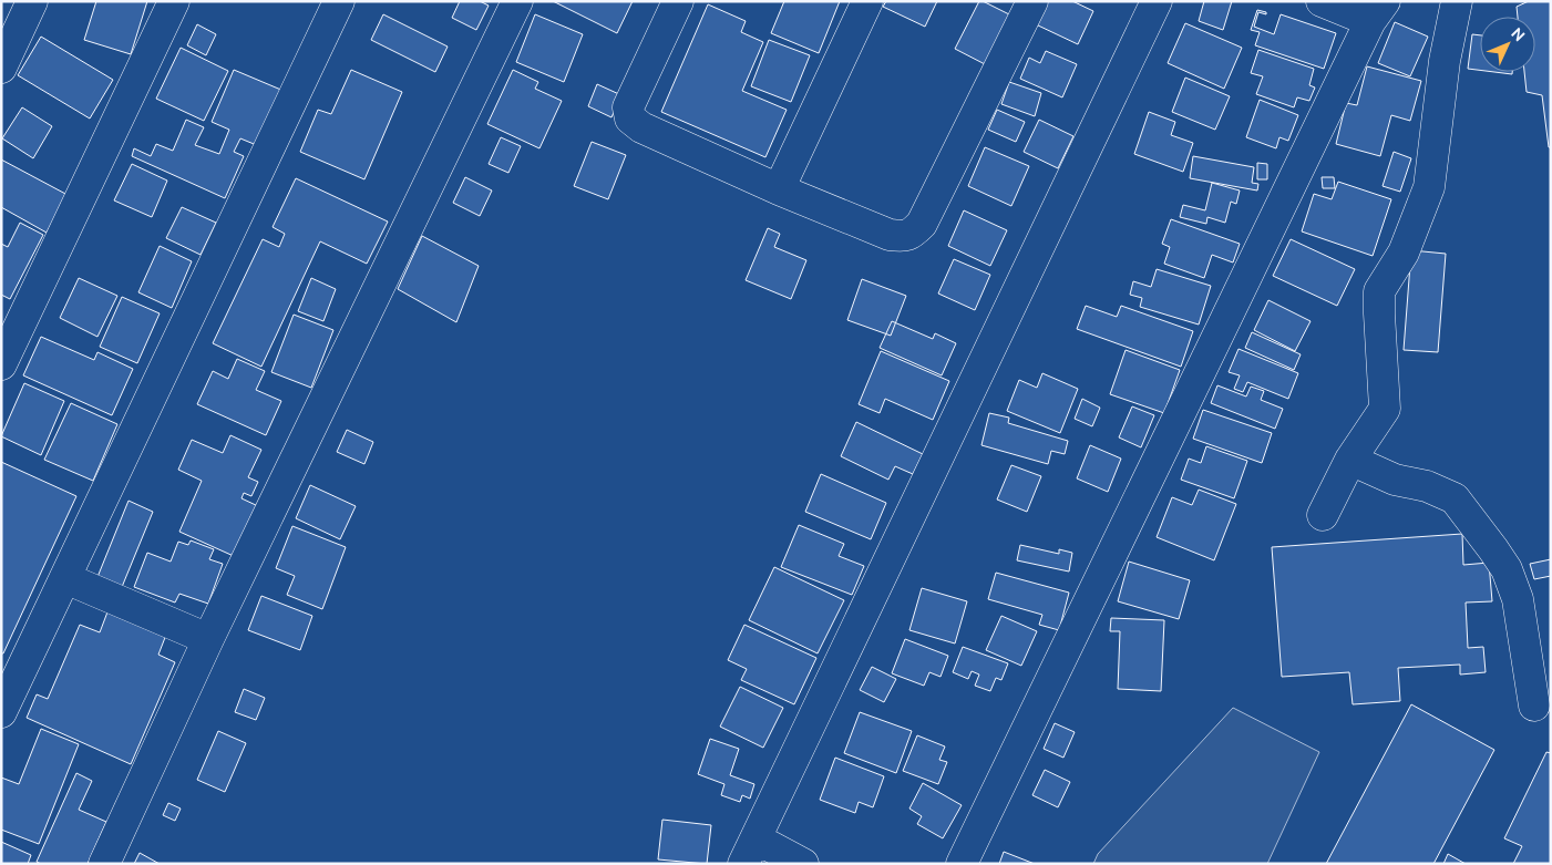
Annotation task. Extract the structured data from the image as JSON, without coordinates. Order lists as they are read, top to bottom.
{
  "north": "top right"
}
